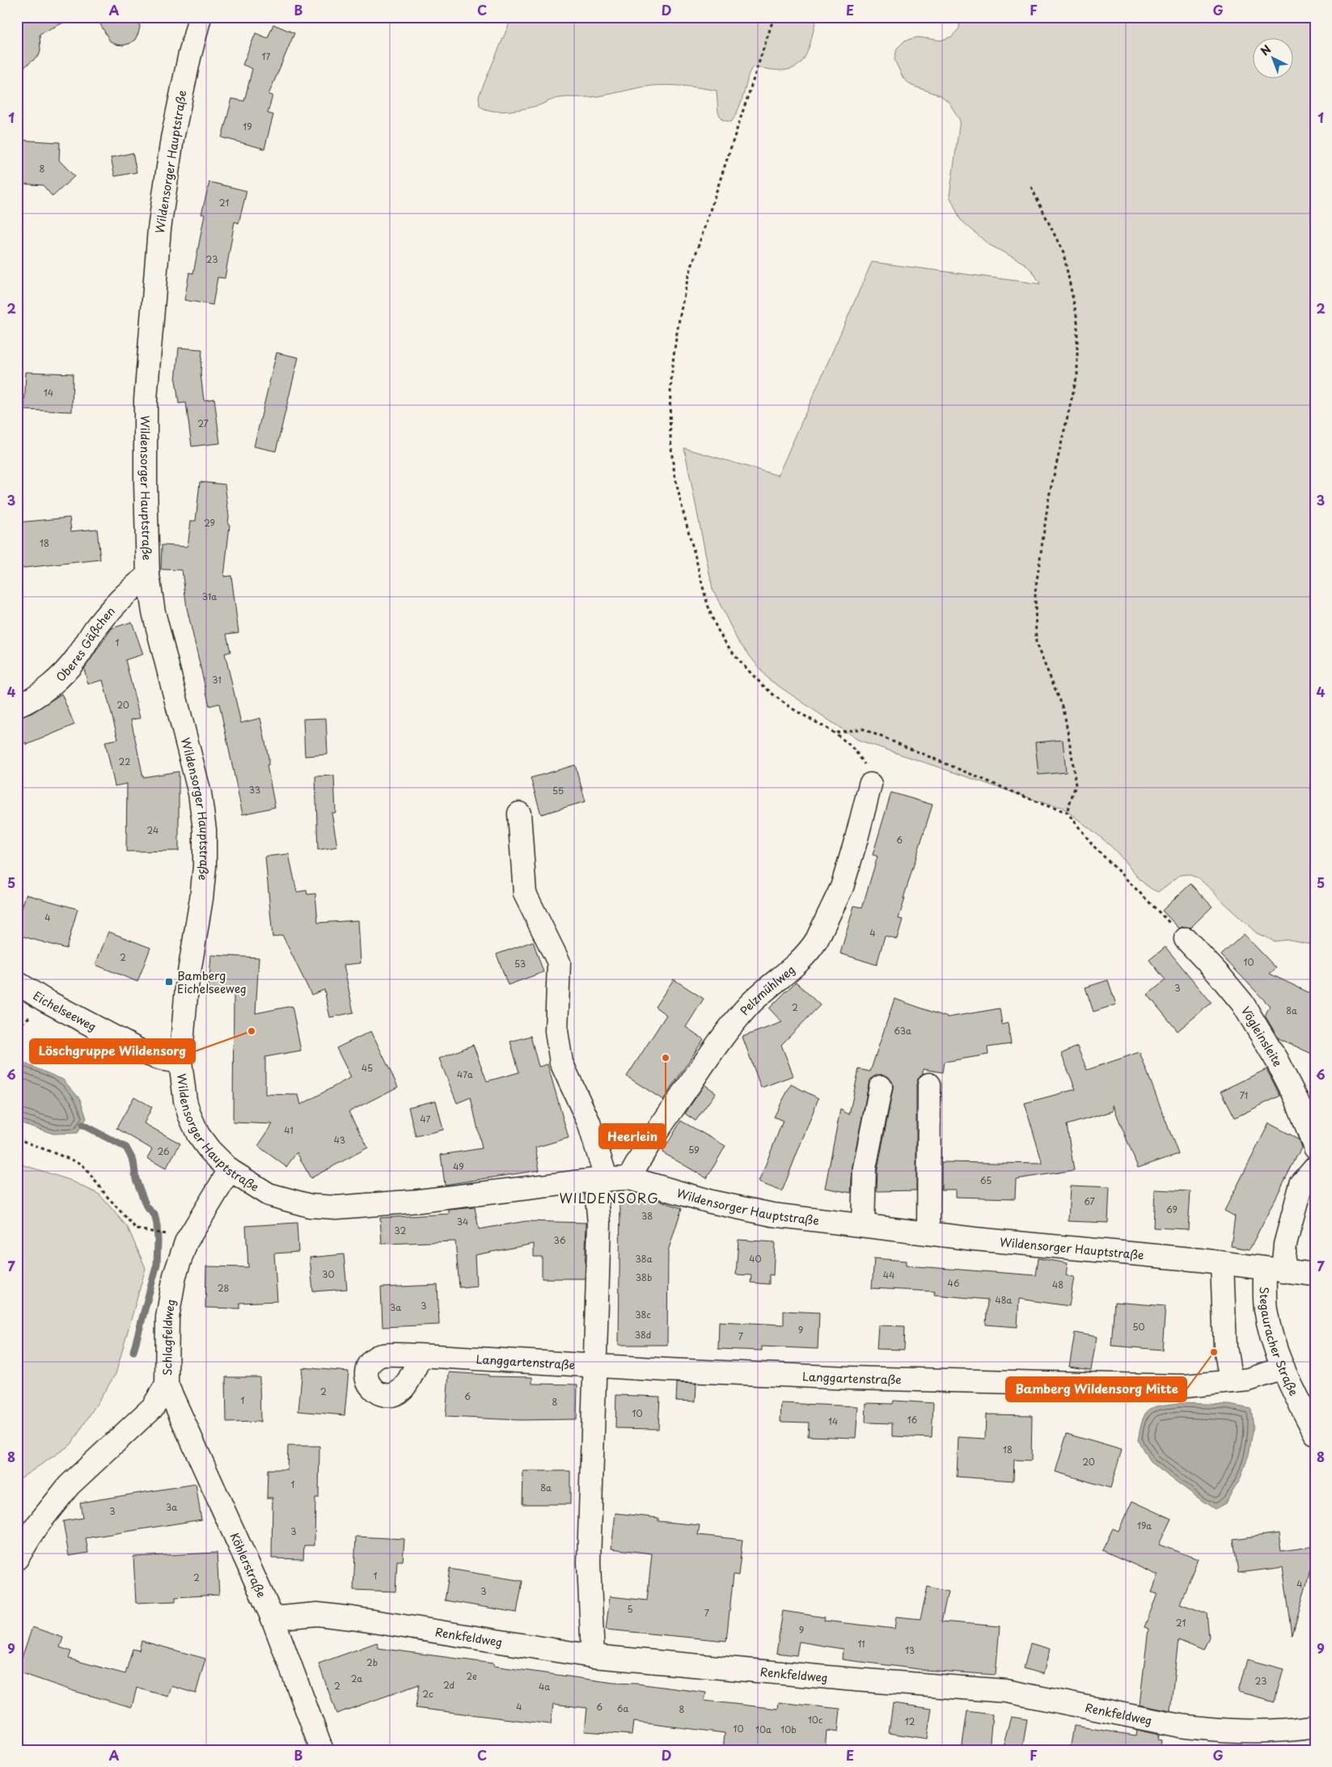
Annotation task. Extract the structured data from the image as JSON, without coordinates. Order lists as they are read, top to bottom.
{
  "streets": {
    "street": [
      "Wildensorger Hauptstraße",
      "Oberes Gäßchen",
      "Pelzmühlweg",
      "Eichelseeweg",
      "Vögleinsleite",
      "Schlagfeldweg",
      "Stegauracher Straße",
      "Langgartenstraße",
      "Köhlerstraße",
      "Renkfeldweg"
    ]
  },
  "crossings": [
    ["Wildensorger Hauptstraße", "Oberes Gäßchen"],
    ["Wildensorger Hauptstraße", "Pelzmühlweg"],
    ["Wildensorger Hauptstraße", "Eichelseeweg"],
    ["Wildensorger Hauptstraße", "Schlagfeldweg"],
    ["Wildensorger Hauptstraße", "Stegauracher Straße"],
    ["Schlagfeldweg", "Köhlerstraße"],
    ["Stegauracher Straße", "Langgartenstraße"],
    ["Köhlerstraße", "Renkfeldweg"]
  ],
  "districts": ["WILDENSORG"],
  "places": {
    "transit": ["Bamberg Eichelseeweg"],
    "other": ["Löschgruppe Wildensorg", "Heerlein", "Bamberg Wildensorg Mitte"]
  },
  "house_numbers": [
    "17",
    "19",
    "8",
    "21",
    "23",
    "14",
    "27",
    "29",
    "18",
    "31a",
    "1",
    "31",
    "20",
    "22",
    "33",
    "55",
    "24",
    "6",
    "4",
    "4",
    "2",
    "10",
    "53",
    "3",
    "2",
    "8a",
    "63a",
    "45",
    "47a",
    "71",
    "47",
    "41",
    "43",
    "59",
    "26",
    "49",
    "65",
    "67",
    "69",
    "38",
    "34",
    "32",
    "36",
    "38a",
    "40",
    "30",
    "44",
    "38b",
    "46",
    "48",
    "28",
    "48a",
    "3",
    "3a",
    "38c",
    "50",
    "9",
    "38d",
    "7",
    "2",
    "6",
    "1",
    "8",
    "10",
    "16",
    "14",
    "18",
    "20",
    "1",
    "8a",
    "3a",
    "3",
    "19a",
    "3",
    "1",
    "2",
    "4",
    "3",
    "5",
    "7",
    "21",
    "9",
    "11",
    "13",
    "2b",
    "2e",
    "2a",
    "23",
    "2d",
    "2",
    "4a",
    "2c",
    "4",
    "6",
    "6a",
    "8",
    "10c",
    "12",
    "10",
    "10a",
    "10b"
  ],
  "north": "top left",
  "grid": {
    "columns": [
      "A",
      "B",
      "C",
      "D",
      "E",
      "F",
      "G"
    ],
    "rows": [
      "1",
      "2",
      "3",
      "4",
      "5",
      "6",
      "7",
      "8",
      "9"
    ]
  }
}
